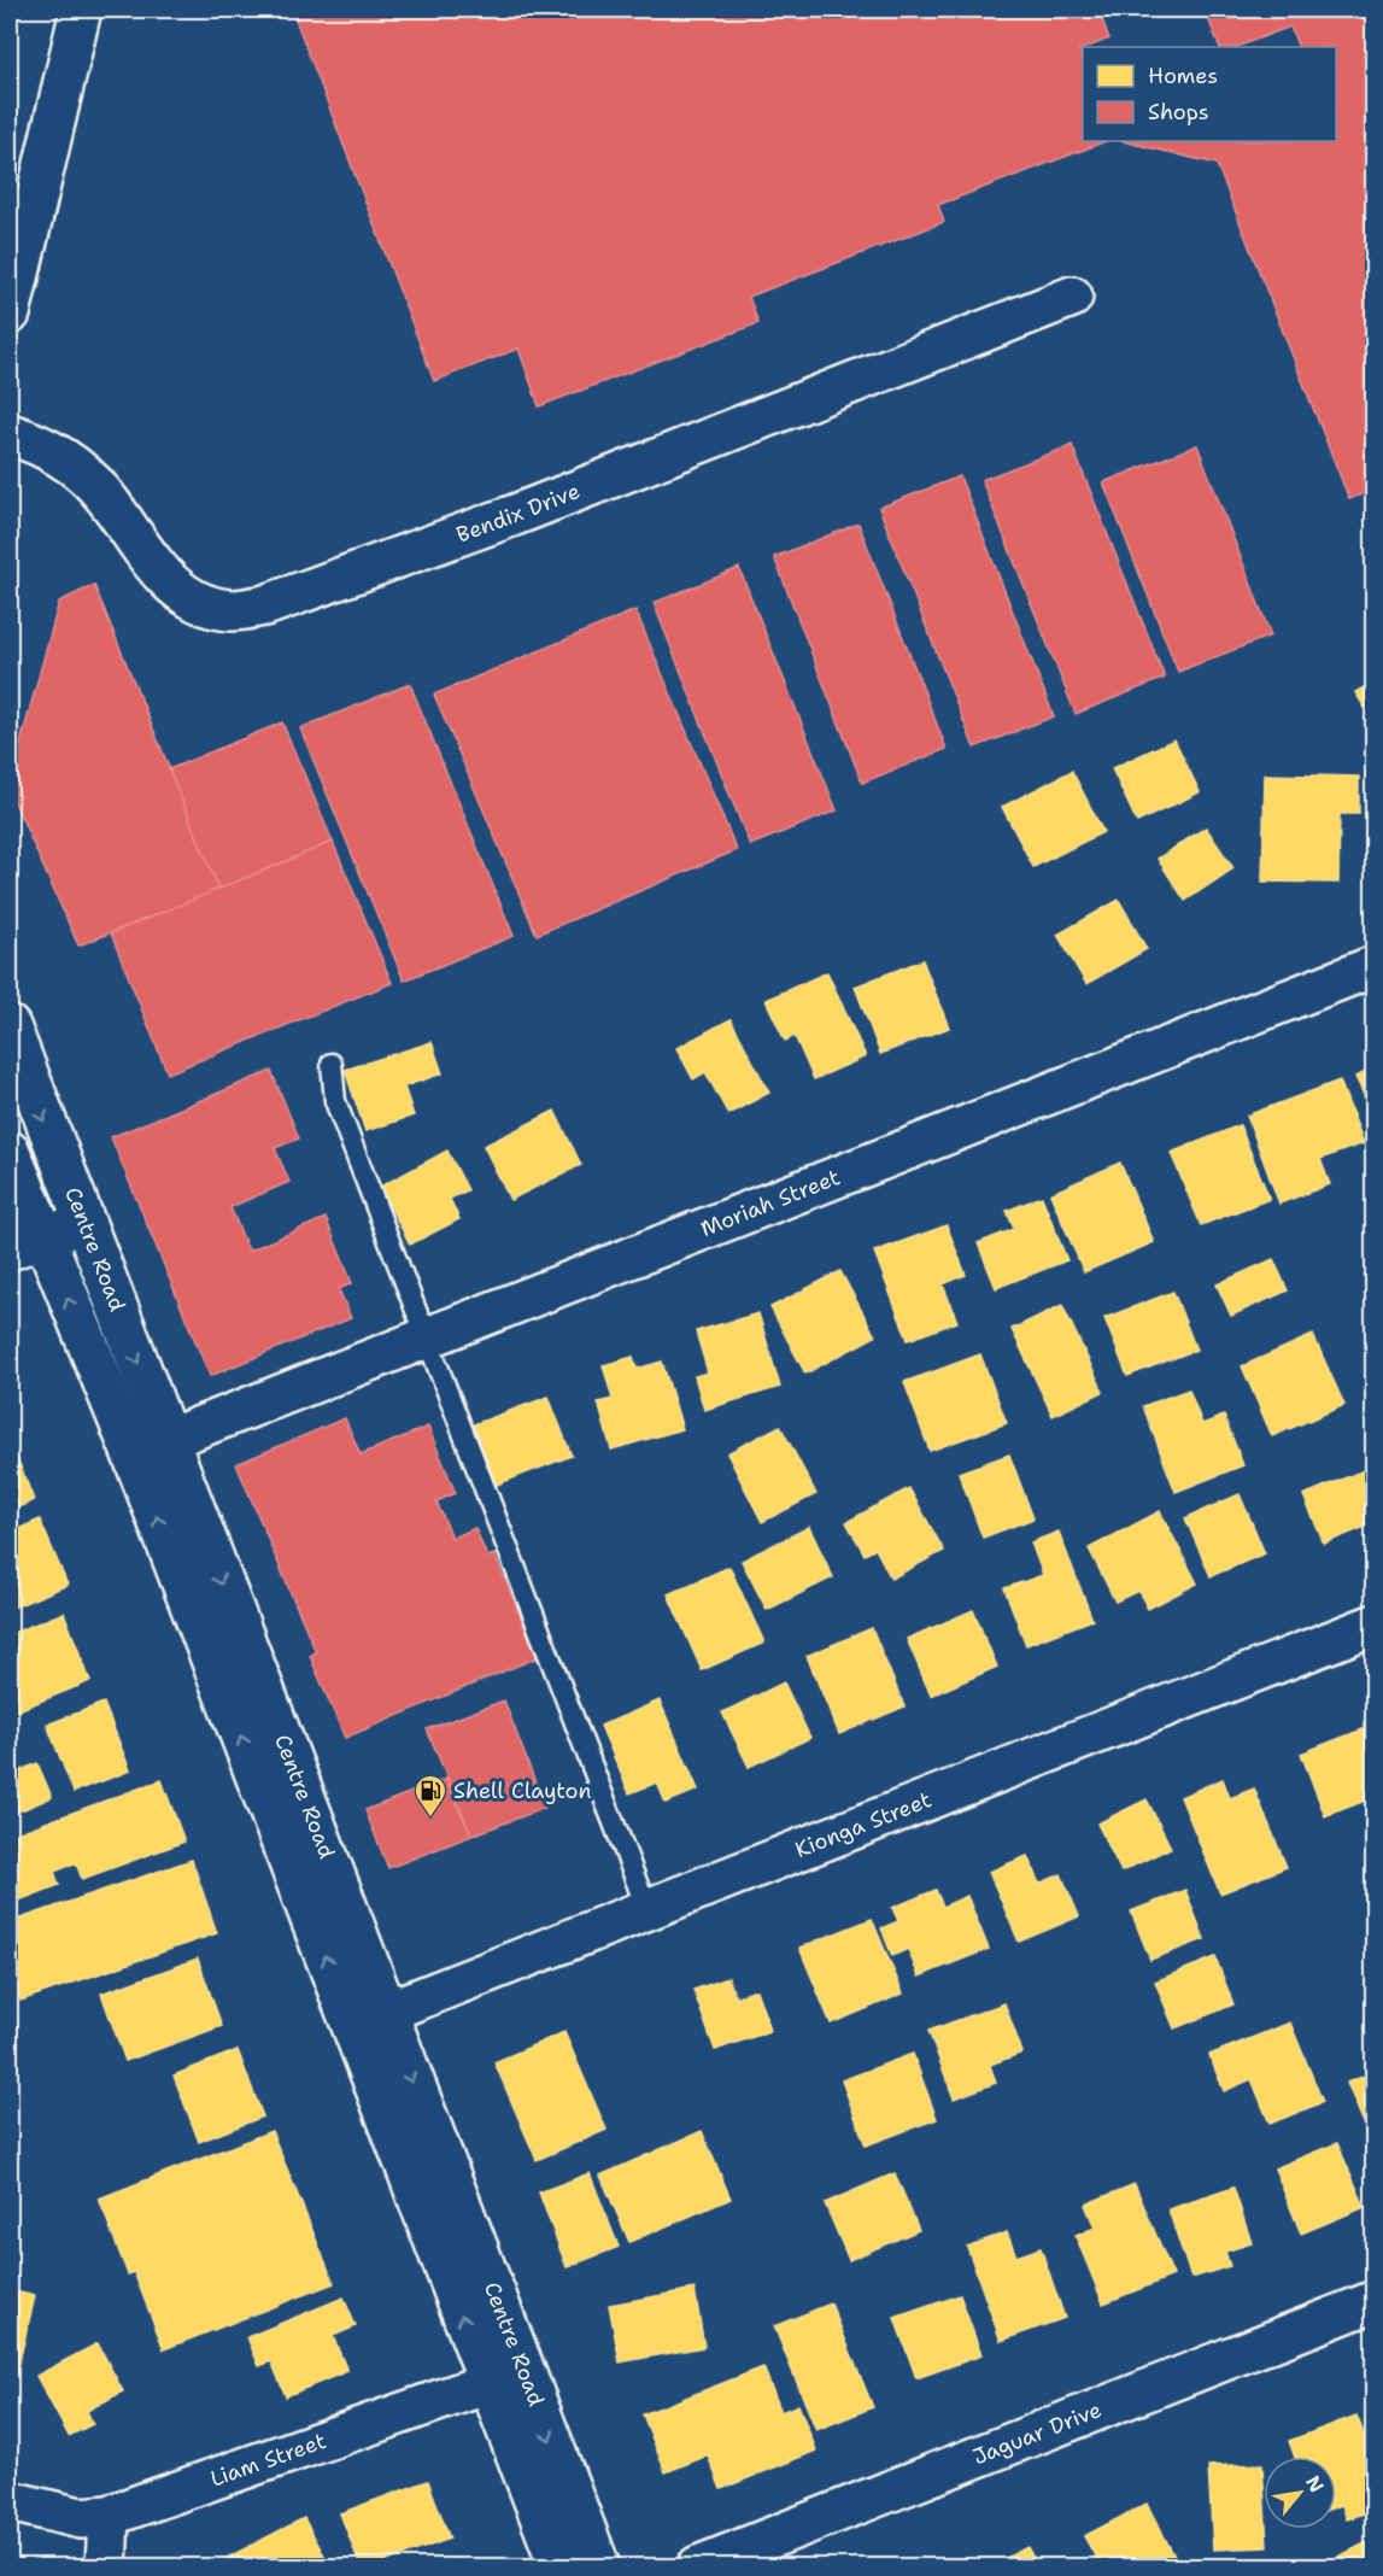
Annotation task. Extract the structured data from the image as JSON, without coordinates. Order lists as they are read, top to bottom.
{
  "streets": {
    "street": [
      "Bendix Drive",
      "Moriah Street",
      "Centre Road",
      "Kionga Street",
      "Jaguar Drive",
      "Liam Street"
    ]
  },
  "crossings": [
    ["Moriah Street", "Centre Road"],
    ["Centre Road", "Kionga Street"],
    ["Centre Road", "Liam Street"]
  ],
  "places": {
    "fuel station": ["Shell Clayton"]
  },
  "legend": ["Homes", "Shops"],
  "north": "top right"
}
